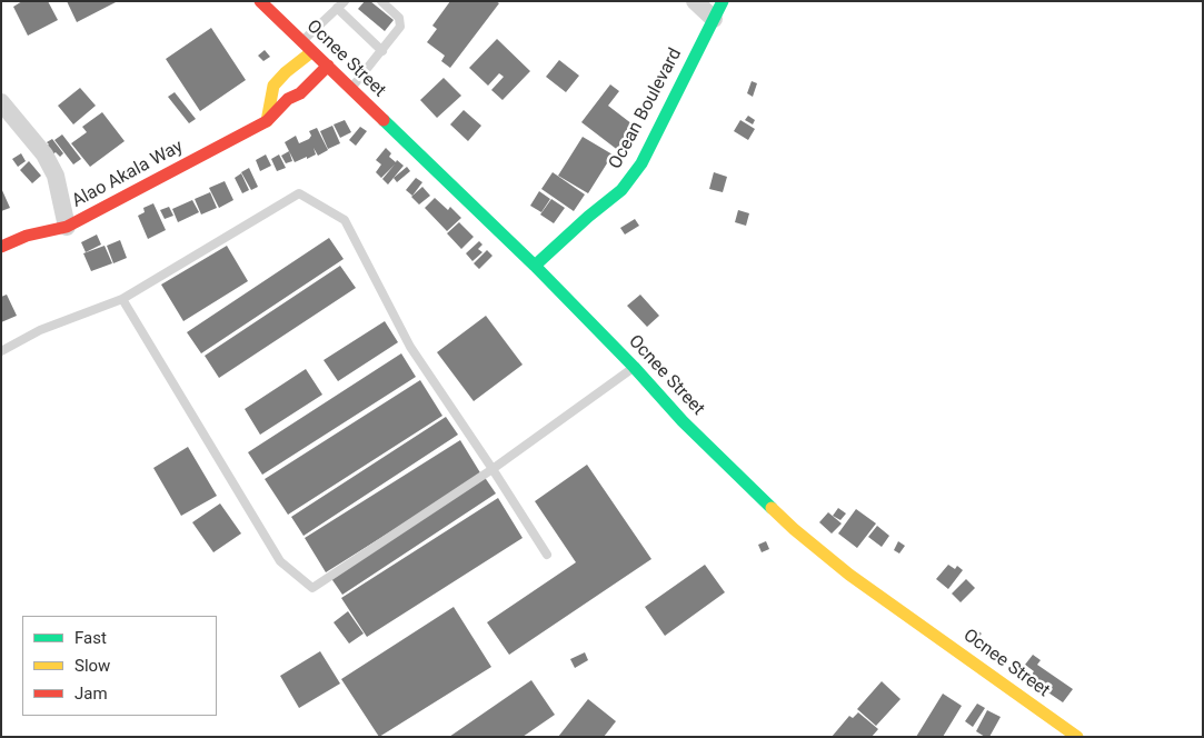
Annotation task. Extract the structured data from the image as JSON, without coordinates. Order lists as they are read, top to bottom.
{
  "streets": {
    "street": ["Ocnee Street", "Ocean Boulevard", "Alao Akala Way"]
  },
  "crossings": [
    ["Ocnee Street", "Ocean Boulevard"],
    ["Ocnee Street", "Alao Akala Way"]
  ],
  "legend": ["Fast", "Slow", "Jam"]
}
